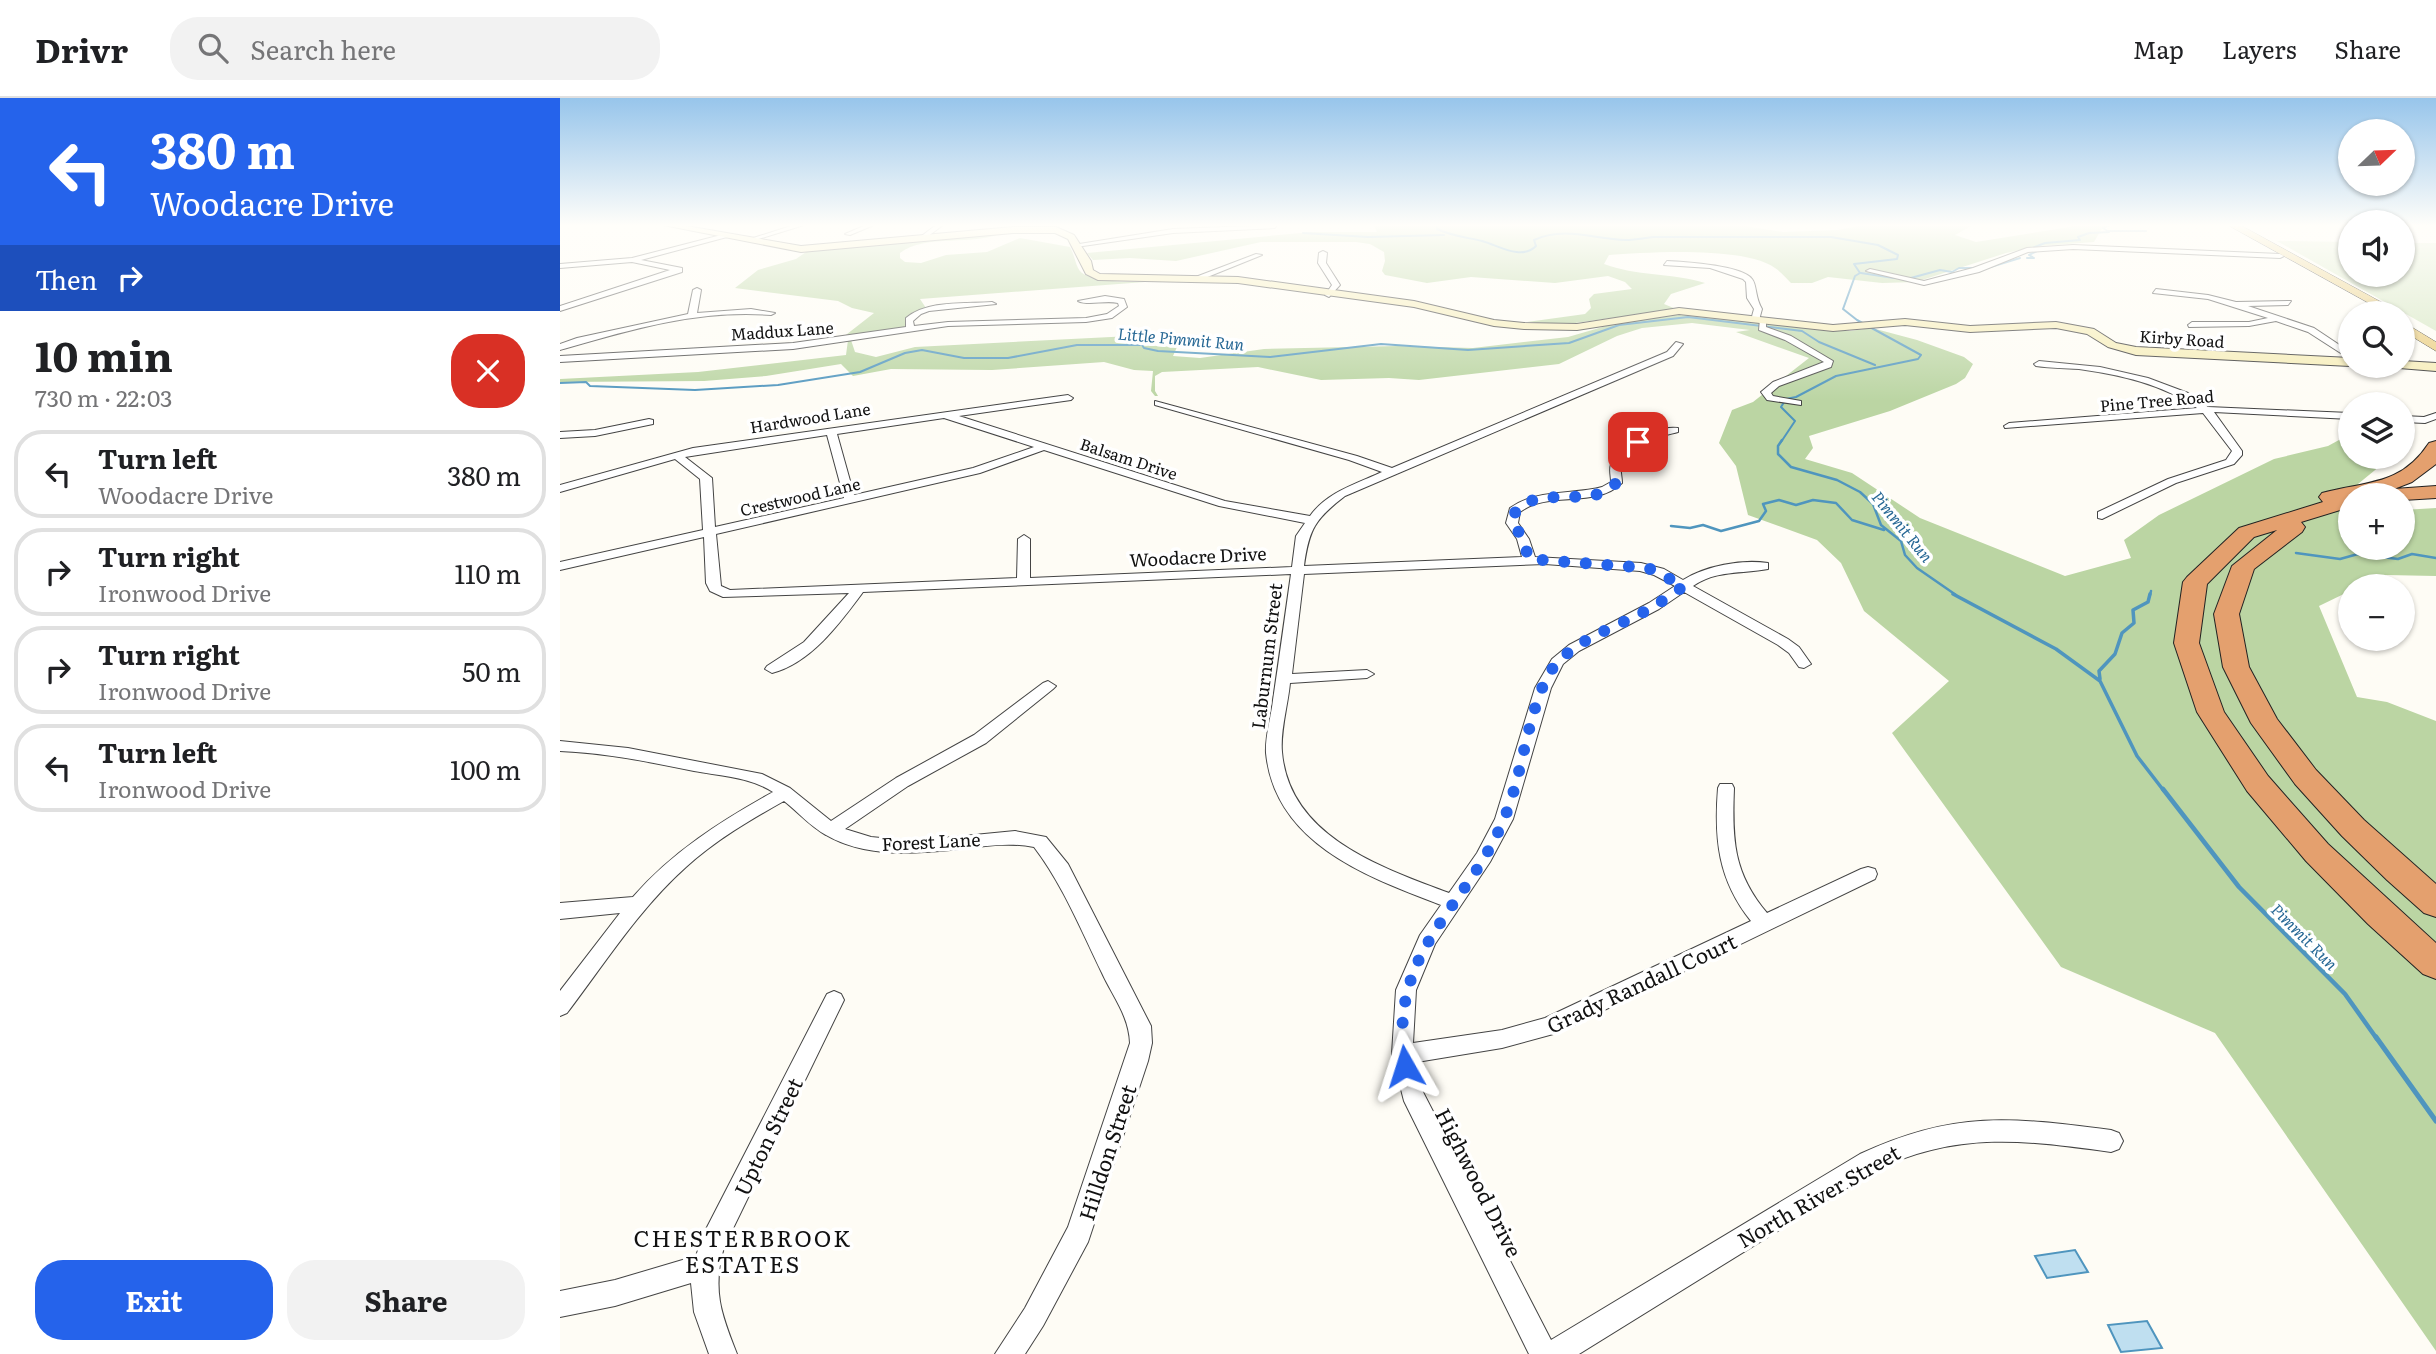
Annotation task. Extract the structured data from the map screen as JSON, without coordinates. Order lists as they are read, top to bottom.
{
  "streets": {
    "main road": ["Kirby Road"],
    "street": [
      "Maddux Lane",
      "Pine Tree Road",
      "Hardwood Lane",
      "Balsam Drive",
      "Crestwood Lane",
      "Woodacre Drive",
      "Laburnum Street",
      "Forest Lane",
      "Grady Randall Court",
      "Upton Street",
      "Hilldon Street",
      "Highwood Drive",
      "North River Street"
    ]
  },
  "crossings": [
    ["Hardwood Lane", "Balsam Drive"],
    ["Hardwood Lane", "Woodacre Drive"],
    ["Balsam Drive", "Crestwood Lane"],
    ["Balsam Drive", "Laburnum Street"],
    ["Crestwood Lane", "Woodacre Drive"],
    ["Woodacre Drive", "Laburnum Street"],
    ["Woodacre Drive", "Highwood Drive"],
    ["Laburnum Street", "Highwood Drive"],
    ["Forest Lane", "Hilldon Street"],
    ["Grady Randall Court", "Highwood Drive"]
  ],
  "districts": ["CHESTERBROOK ESTATES"],
  "water": ["Little Pimmit Run", "Pimmit Run"],
  "north": "top right",
  "page": {
    "header": "Drivr",
    "search": "Search here",
    "nav": ["Map", "Layers", "Share"],
    "turn": ["380 m", "Woodacre Drive"],
    "map_buttons": ["+", "−"],
    "then": "Then",
    "heading": ["10 min", "730 m · 22:03"],
    "list": [
      {
        "name": "Turn left",
        "note": "Woodacre Drive",
        "value": "380 m"
      },
      {
        "name": "Turn right",
        "note": "Ironwood Drive",
        "value": "110 m"
      },
      {
        "name": "Turn right",
        "note": "Ironwood Drive",
        "value": "50 m"
      },
      {
        "name": "Turn left",
        "note": "Ironwood Drive",
        "value": "100 m"
      }
    ],
    "buttons": ["Exit", "Share"]
  }
}
